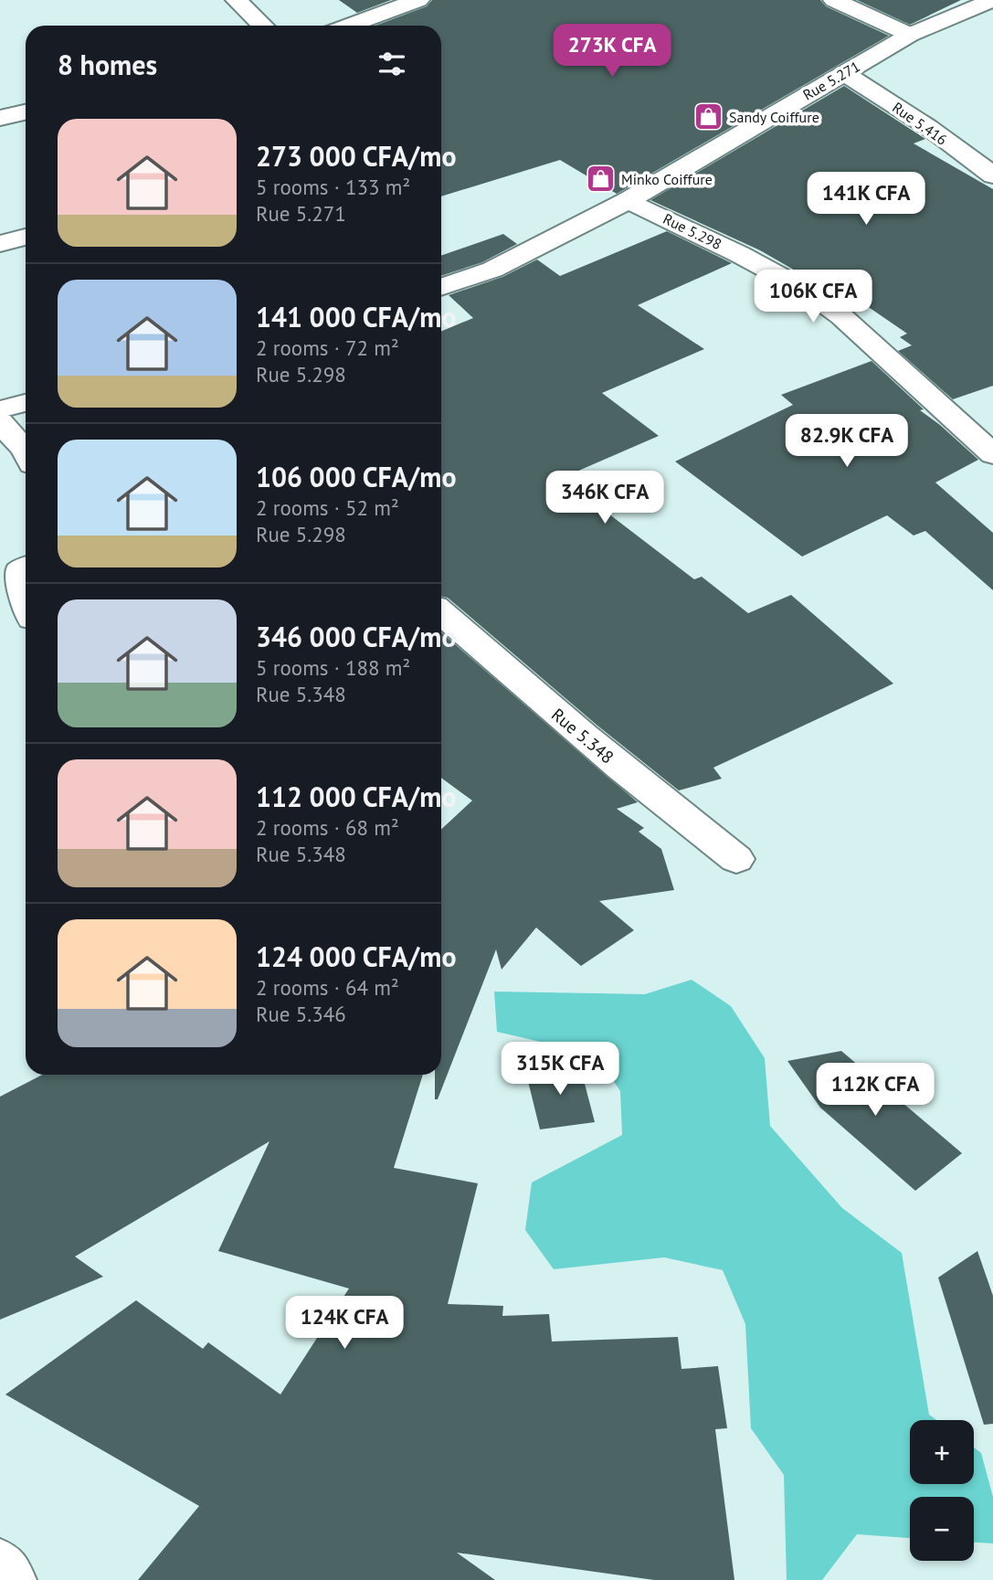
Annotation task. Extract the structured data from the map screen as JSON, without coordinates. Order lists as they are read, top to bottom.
{
  "streets": {
    "street": [
      "Rue 5.271",
      "Rue 5.416",
      "Rue 5.298",
      "Rue 5.348"
    ]
  },
  "crossings": [
    ["Rue 5.271", "Rue 5.416"],
    ["Rue 5.271", "Rue 5.298"]
  ],
  "places": {
    "shop": ["Sandy Coiffure", "Minko Coiffure"]
  },
  "page": {
    "price": [
      "273K CFA",
      "141K CFA",
      "106K CFA",
      "82.9K CFA",
      "346K CFA",
      "315K CFA",
      "112K CFA",
      "124K CFA"
    ],
    "heading": "8 homes",
    "list": [
      {
        "name": "273 000 CFA/mo",
        "note": "5 rooms · 133 m² · Rue 5.271"
      },
      {
        "name": "141 000 CFA/mo",
        "note": "2 rooms · 72 m² · Rue 5.298"
      },
      {
        "name": "106 000 CFA/mo",
        "note": "2 rooms · 52 m² · Rue 5.298"
      },
      {
        "name": "346 000 CFA/mo",
        "note": "5 rooms · 188 m² · Rue 5.348"
      },
      {
        "name": "112 000 CFA/mo",
        "note": "2 rooms · 68 m² · Rue 5.348"
      },
      {
        "name": "124 000 CFA/mo",
        "note": "2 rooms · 64 m² · Rue 5.346"
      }
    ],
    "map_buttons": ["+", "−"]
  }
}
